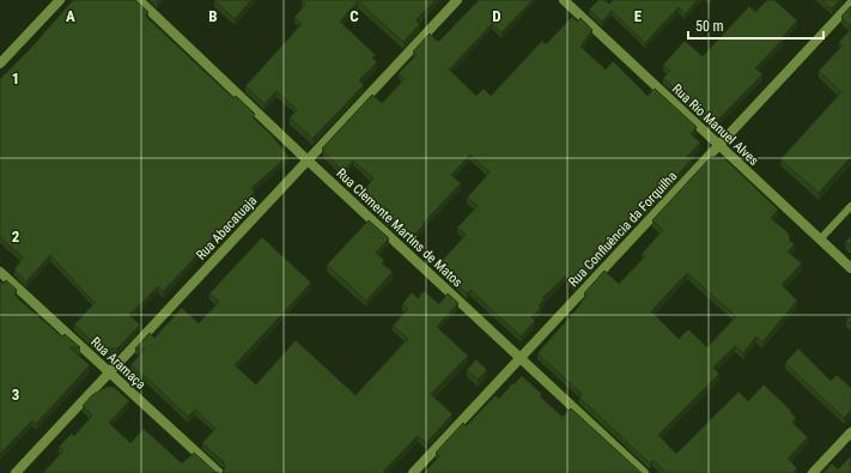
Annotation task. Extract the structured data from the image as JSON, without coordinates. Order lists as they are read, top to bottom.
{
  "streets": {
    "street": [
      "Rua Rio Manuel Alves",
      "Rua Abacatuaja",
      "Rua Clemente Martins de Matos",
      "Rua Confluência da Forquilha",
      "Rua Aramaça"
    ]
  },
  "crossings": [
    ["Rua Rio Manuel Alves", "Rua Confluência da Forquilha"],
    ["Rua Abacatuaja", "Rua Clemente Martins de Matos"],
    ["Rua Abacatuaja", "Rua Aramaça"],
    ["Rua Clemente Martins de Matos", "Rua Confluência da Forquilha"]
  ],
  "scale_bar": "50 m",
  "grid": {
    "columns": [
      "A",
      "B",
      "C",
      "D",
      "E"
    ],
    "rows": ["1", "2", "3"]
  }
}
